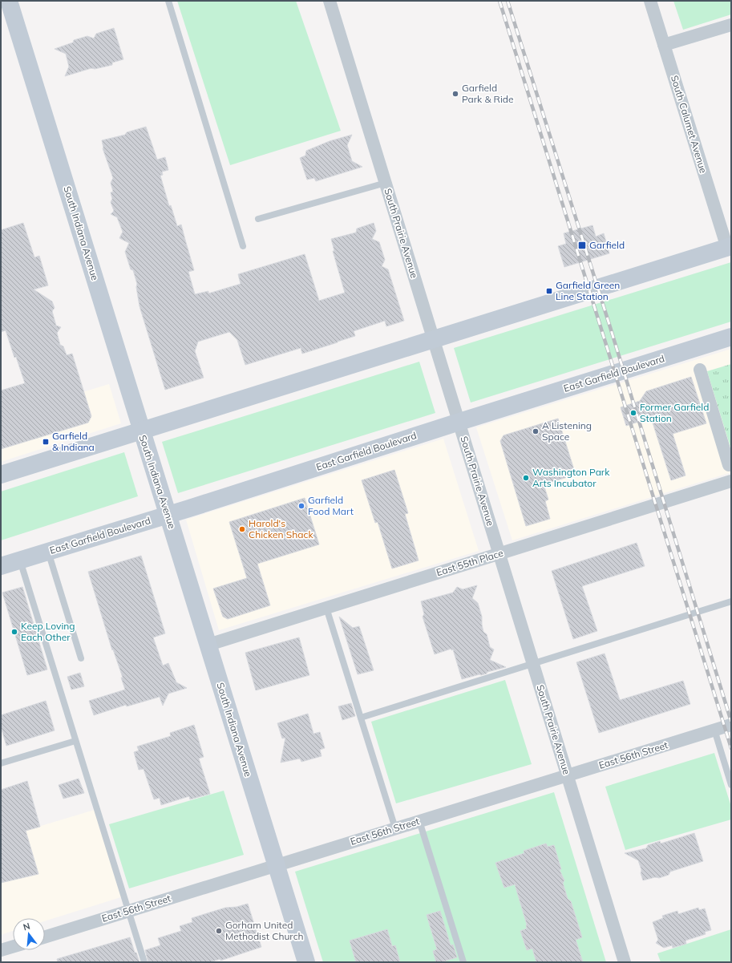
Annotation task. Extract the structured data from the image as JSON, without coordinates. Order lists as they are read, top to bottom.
{
  "streets": {
    "street": [
      "South Calumet Avenue",
      "South Indiana Avenue",
      "South Prairie Avenue",
      "East Garfield Boulevard",
      "East 55th Place",
      "East 56th Street"
    ]
  },
  "crossings": [
    ["South Indiana Avenue", "East Garfield Boulevard"],
    ["South Indiana Avenue", "East 55th Place"],
    ["South Indiana Avenue", "East 56th Street"],
    ["South Prairie Avenue", "East Garfield Boulevard"],
    ["South Prairie Avenue", "East 55th Place"],
    ["South Prairie Avenue", "East 56th Street"]
  ],
  "places": {
    "other": [
      "Garfield Park & Ride",
      "Former Garfield Station",
      "A Listening Space",
      "Washington Park Arts Incubator",
      "Garfield Food Mart",
      "Harold's Chicken Shack",
      "Keep Loving Each Other",
      "Gorham United Methodist Church"
    ],
    "transit": ["Garfield", "Garfield Green Line Station", "Garfield & Indiana"]
  },
  "north": "top"
}
